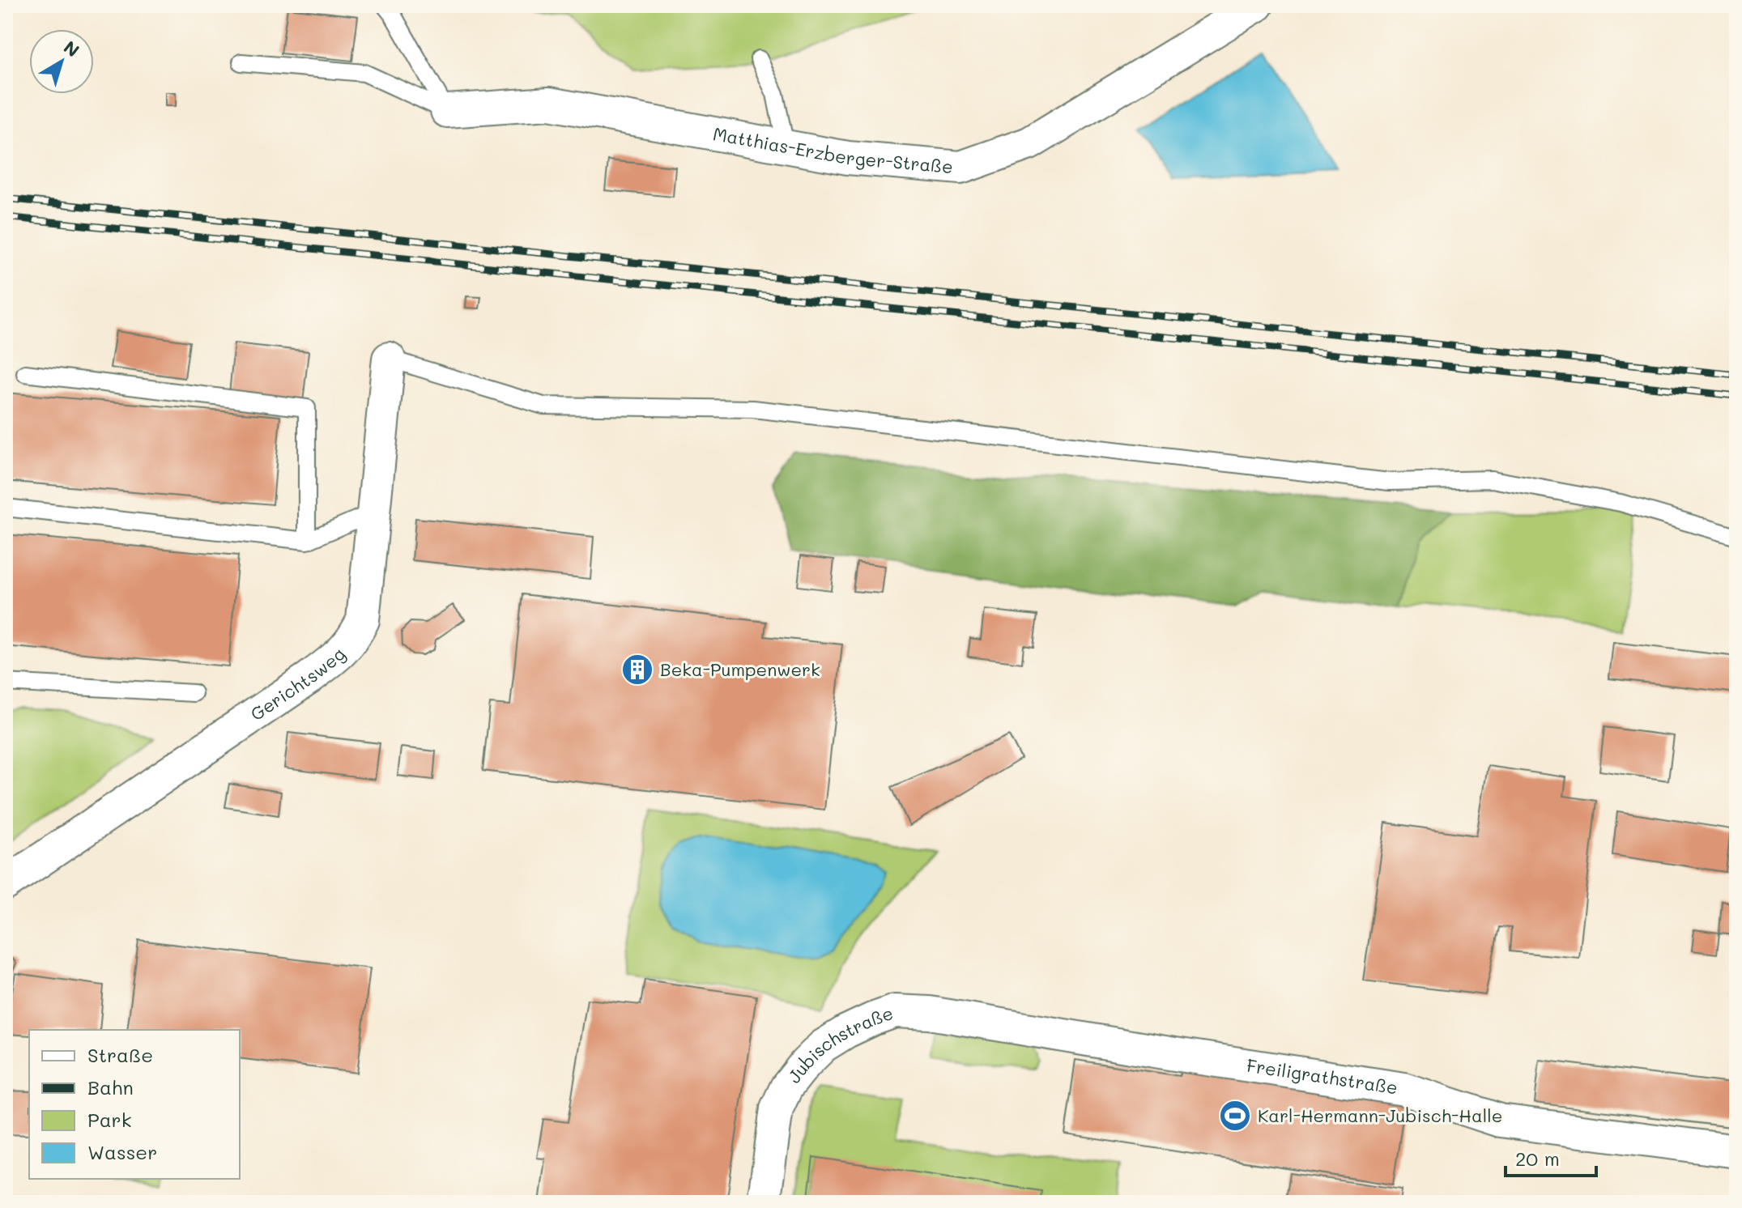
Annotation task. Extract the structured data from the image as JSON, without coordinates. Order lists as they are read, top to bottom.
{
  "streets": {
    "street": [
      "Matthias-Erzberger-Straße",
      "Gerichtsweg",
      "Jubischstraße",
      "Freiligrathstraße"
    ]
  },
  "crossings": [
    ["Jubischstraße", "Freiligrathstraße"]
  ],
  "places": {
    "building": ["Beka-Pumpenwerk"],
    "sports": ["Karl-Hermann-Jubisch-Halle"]
  },
  "legend": [
    "Straße",
    "Bahn",
    "Park",
    "Wasser"
  ],
  "scale_bar": "20 m",
  "north": "top right"
}
